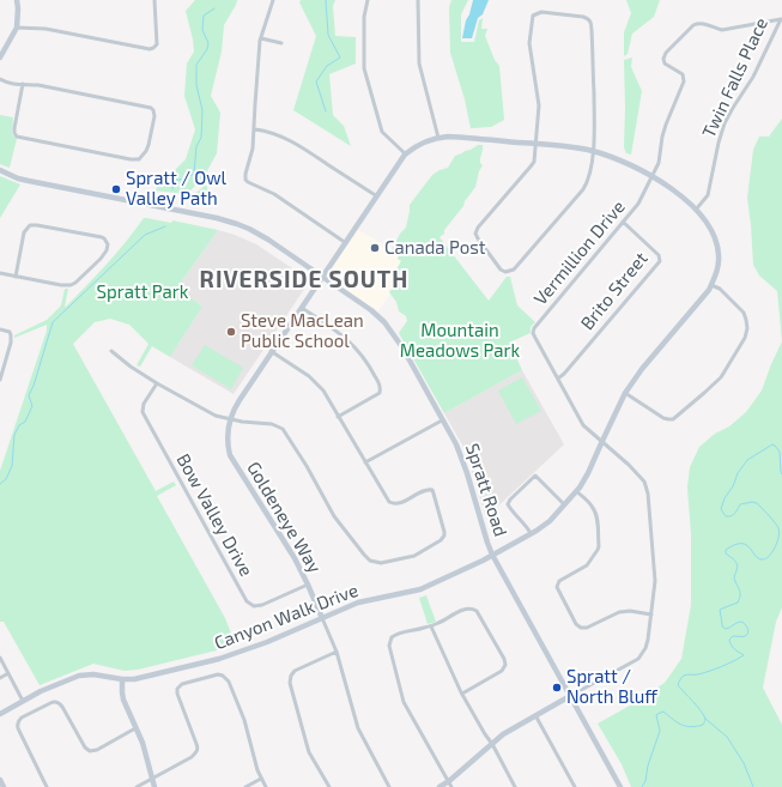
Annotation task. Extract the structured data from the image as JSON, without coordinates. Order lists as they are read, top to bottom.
{
  "streets": {
    "street": [
      "Twin Falls Place",
      "Vermillion Drive",
      "Brito Street",
      "Spratt Road",
      "Bow Valley Drive",
      "Goldeneye Way",
      "Canyon Walk Drive"
    ]
  },
  "crossings": [
    ["Twin Falls Place", "Vermillion Drive"],
    ["Twin Falls Place", "Canyon Walk Drive"],
    ["Vermillion Drive", "Brito Street"],
    ["Vermillion Drive", "Spratt Road"],
    ["Vermillion Drive", "Canyon Walk Drive"],
    ["Spratt Road", "Goldeneye Way"],
    ["Spratt Road", "Canyon Walk Drive"],
    ["Bow Valley Drive", "Goldeneye Way"],
    ["Goldeneye Way", "Canyon Walk Drive"]
  ],
  "districts": ["RIVERSIDE SOUTH"],
  "parks": ["Spratt Park", "Mountain Meadows Park"],
  "places": [
    "Spratt / Owl Valley Path",
    "Canada Post",
    "Steve MacLean Public School",
    "Spratt / North Bluff"
  ]
}
